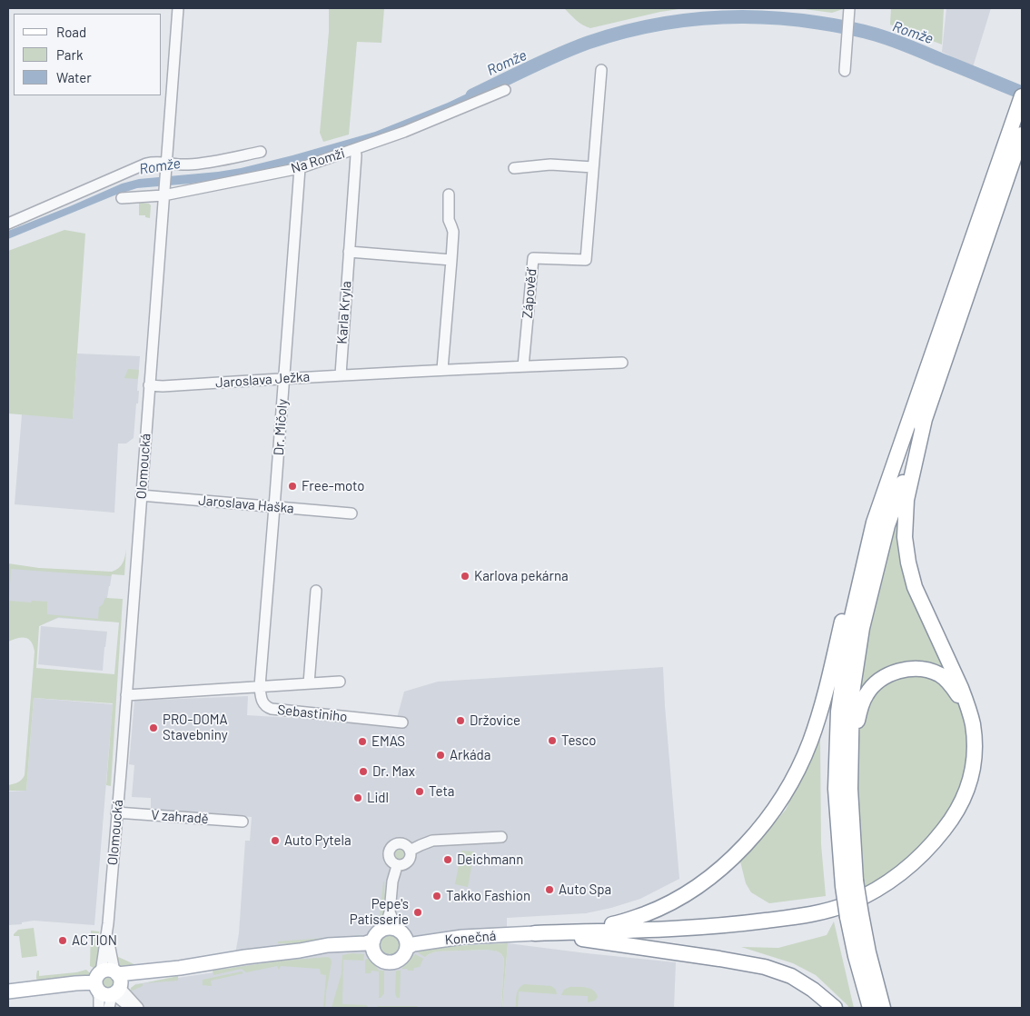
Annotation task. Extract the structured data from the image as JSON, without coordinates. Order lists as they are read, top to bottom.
{
  "streets": {
    "main road": ["Konečná"],
    "street": [
      "Na Romži",
      "Zápověď",
      "Karla Kryla",
      "Jaroslava Ježka",
      "Dr. Mičoly",
      "Olomoucká",
      "Jaroslava Haška",
      "Sebastiniho",
      "V zahradě"
    ]
  },
  "crossings": [
    ["Na Romži", "Karla Kryla"],
    ["Na Romži", "Dr. Mičoly"],
    ["Na Romži", "Olomoucká"],
    ["Zápověď", "Jaroslava Ježka"],
    ["Karla Kryla", "Jaroslava Ježka"],
    ["Jaroslava Ježka", "Dr. Mičoly"],
    ["Jaroslava Ježka", "Olomoucká"],
    ["Dr. Mičoly", "Jaroslava Haška"],
    ["Dr. Mičoly", "Sebastiniho"],
    ["Olomoucká", "Jaroslava Haška"],
    ["Olomoucká", "Sebastiniho"],
    ["Olomoucká", "V zahradě"]
  ],
  "water": ["Romže"],
  "places": [
    "Free-moto",
    "Karlova pekárna",
    "Držovice",
    "PRO-DOMA Stavebniny",
    "Tesco",
    "EMAS",
    "Arkáda",
    "Dr. Max",
    "Teta",
    "Lidl",
    "Auto Pytela",
    "Deichmann",
    "Auto Spa",
    "Takko Fashion",
    "Pepe's Patisserie",
    "ACTION"
  ],
  "legend": ["Road", "Park", "Water"]
}
